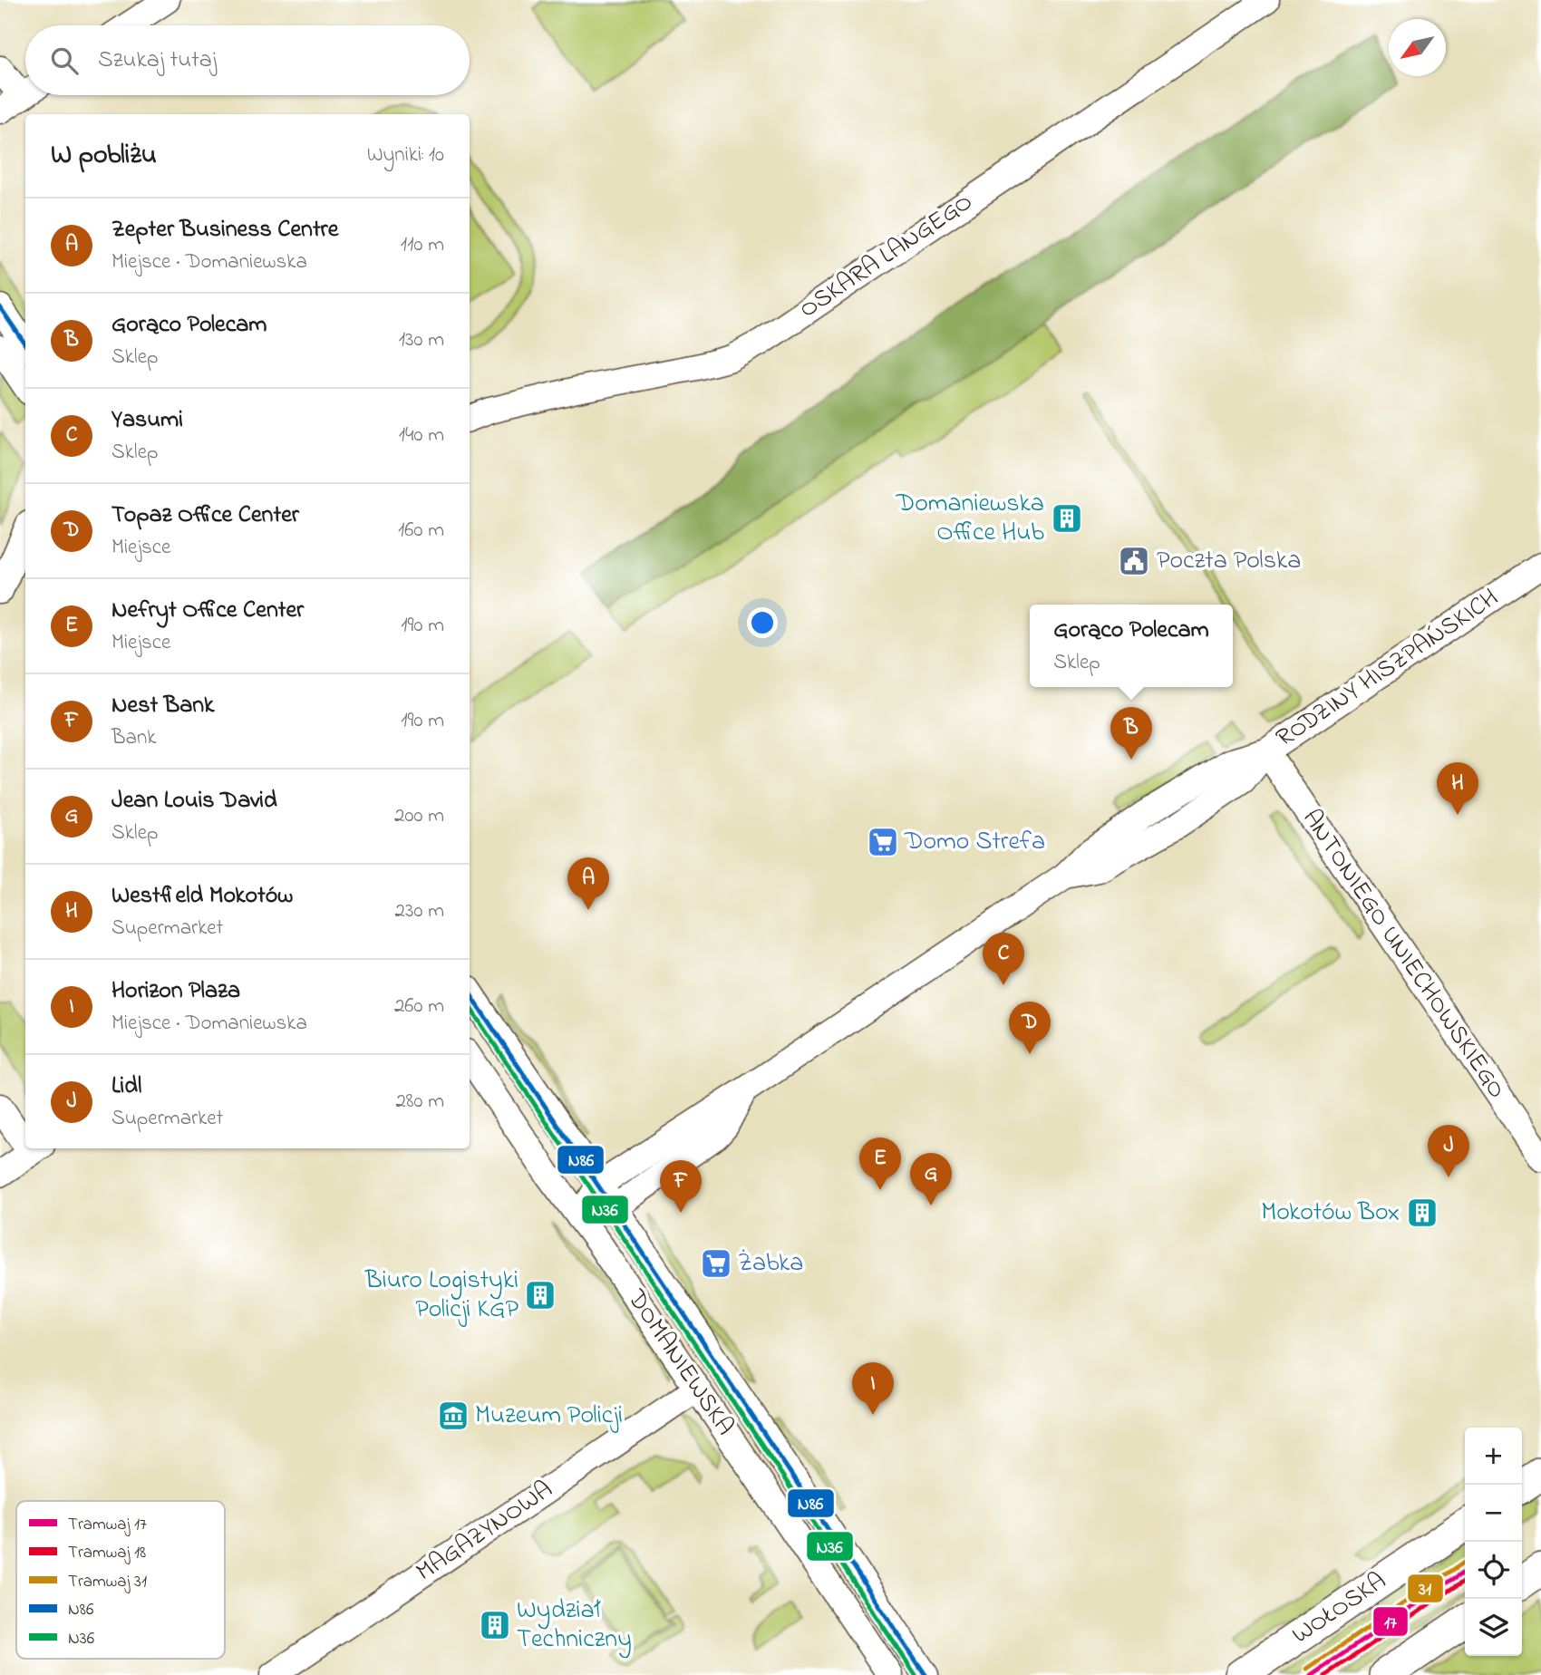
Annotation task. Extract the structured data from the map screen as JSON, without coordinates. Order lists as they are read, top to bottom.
{
  "streets": {
    "main road": ["WOŁOSKA"],
    "street": [
      "OSKARA LANGEGO",
      "RODZINY HISZPAŃSKICH",
      "ANTONIEGO UNIECHOWSKIEGO",
      "DOMANIEWSKA",
      "MAGAZYNOWA"
    ]
  },
  "crossings": [
    ["RODZINY HISZPAŃSKICH", "ANTONIEGO UNIECHOWSKIEGO"],
    ["RODZINY HISZPAŃSKICH", "DOMANIEWSKA"],
    ["DOMANIEWSKA", "MAGAZYNOWA"]
  ],
  "places": {
    "building": [
      "Domaniewska Office Hub",
      "Mokotów Box",
      "Biuro Logistyki Policji KGP",
      "Wydział Techniczny"
    ],
    "public building": ["Poczta Polska"],
    "supermarket": ["Domo Strefa", "Żabka"],
    "museum": ["Muzeum Policji"]
  },
  "lines": [
    "transit line N86",
    "transit line N36",
    "tram line 31",
    "tram line 17",
    "tram line 18"
  ],
  "legend": [
    "Tramwaj 17",
    "Tramwaj 18",
    "Tramwaj 31",
    "N86",
    "N36"
  ],
  "north": "bottom left",
  "page": {
    "search": "Szukaj tutaj",
    "heading": ["W pobliżu", "Wyniki: 10"],
    "list": [
      {
        "mark": "A",
        "name": "Zepter Business Centre",
        "note": "Miejsce · Domaniewska",
        "value": "110 m"
      },
      {
        "mark": "B",
        "name": "Gorąco Polecam",
        "note": "Sklep",
        "value": "130 m"
      },
      {
        "mark": "C",
        "name": "Yasumi",
        "note": "Sklep",
        "value": "140 m"
      },
      {
        "mark": "D",
        "name": "Topaz Office Center",
        "note": "Miejsce",
        "value": "160 m"
      },
      {
        "mark": "E",
        "name": "Nefryt Office Center",
        "note": "Miejsce",
        "value": "190 m"
      },
      {
        "mark": "F",
        "name": "Nest Bank",
        "note": "Bank",
        "value": "190 m"
      },
      {
        "mark": "G",
        "name": "Jean Louis David",
        "note": "Sklep",
        "value": "200 m"
      },
      {
        "mark": "H",
        "name": "Westfield Mokotów",
        "note": "Supermarket",
        "value": "230 m"
      },
      {
        "mark": "I",
        "name": "Horizon Plaza",
        "note": "Miejsce · Domaniewska",
        "value": "260 m"
      },
      {
        "mark": "J",
        "name": "Lidl",
        "note": "Supermarket",
        "value": "280 m"
      }
    ],
    "popup": ["Gorąco Polecam", "Sklep"],
    "pins": [
      "B",
      "H",
      "A",
      "C",
      "D",
      "J",
      "E",
      "G",
      "F",
      "I"
    ],
    "map_buttons": ["+", "−"]
  }
}
